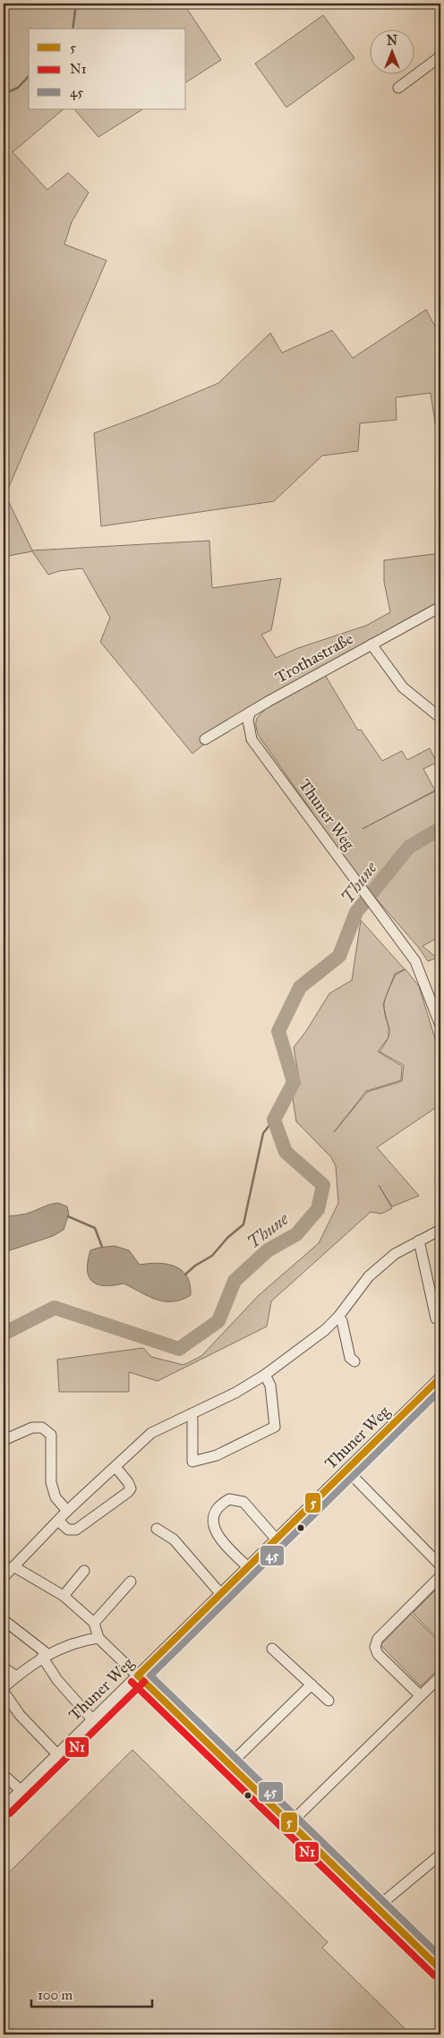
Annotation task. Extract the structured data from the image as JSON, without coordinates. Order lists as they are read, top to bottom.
{
  "streets": {
    "street": ["Trothastraße", "Thuner Weg"]
  },
  "crossings": [
    ["Trothastraße", "Thuner Weg"]
  ],
  "water": ["Thune"],
  "lines": ["transit line 5", "transit line 45", "transit line N1"],
  "legend": ["5", "N1", "45"],
  "scale_bar": "100 m",
  "north": "top"
}
